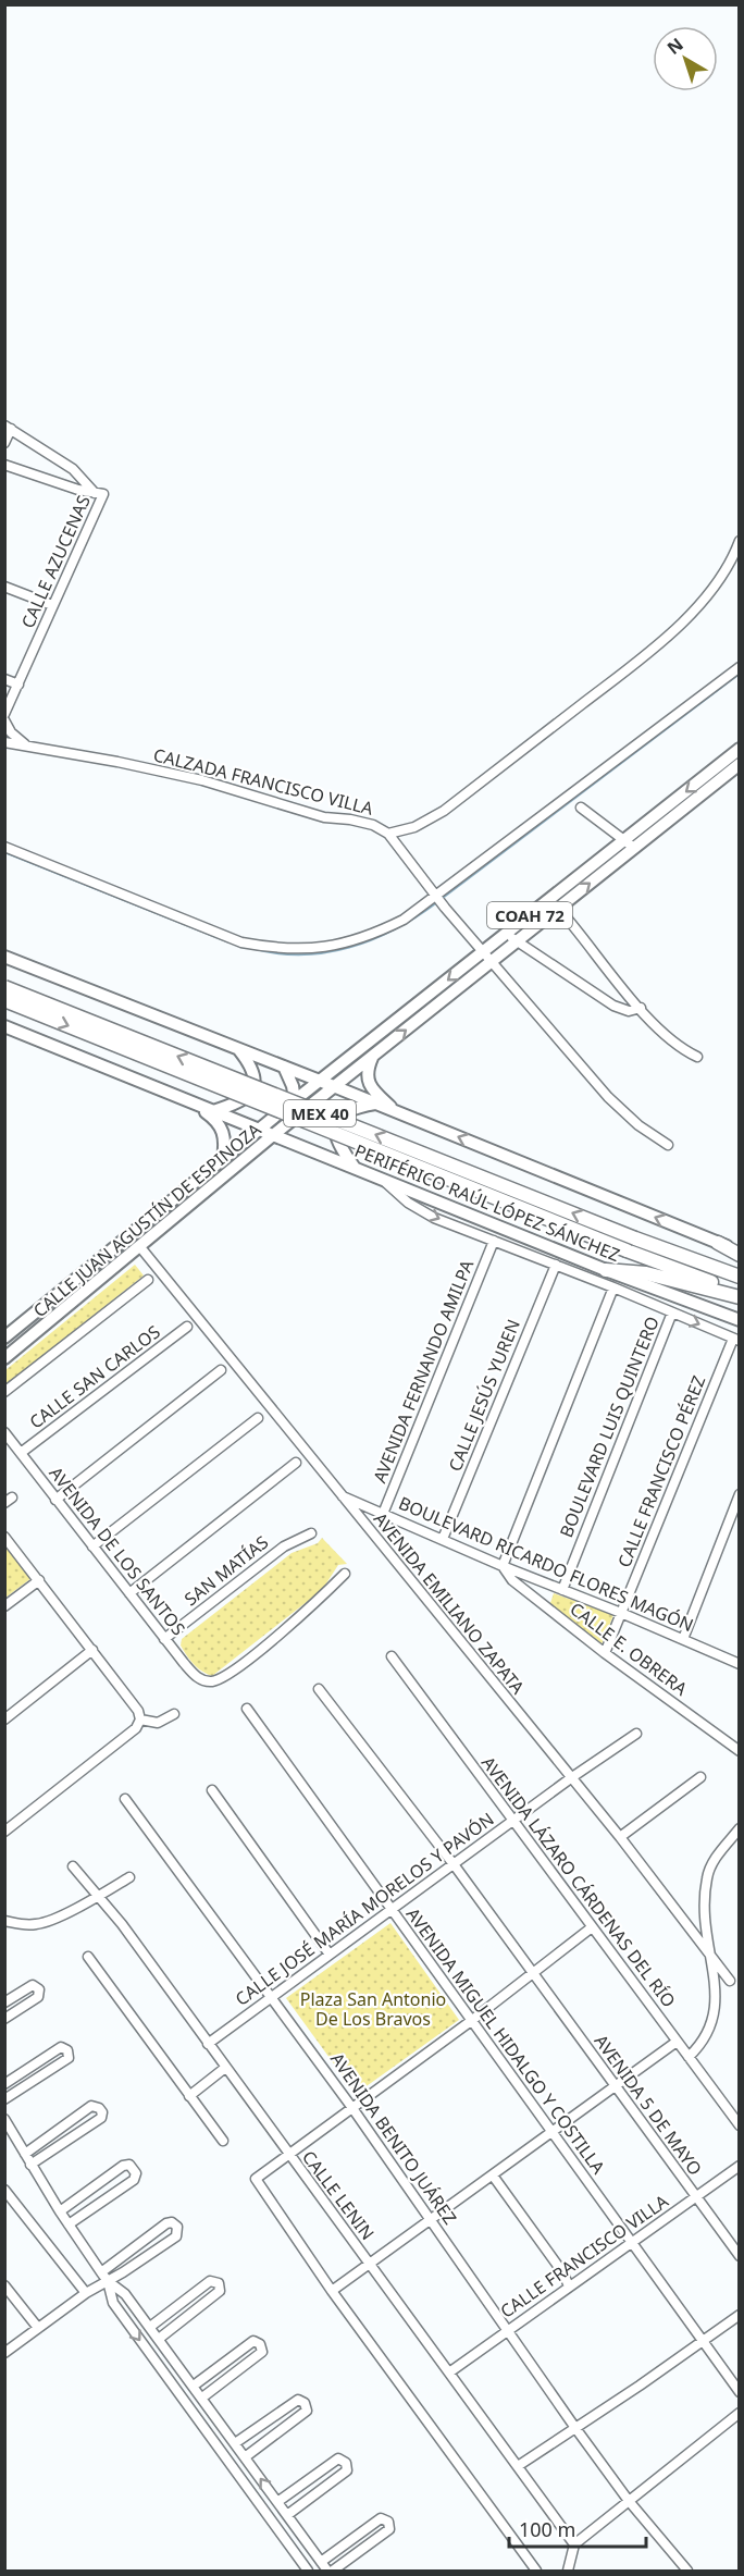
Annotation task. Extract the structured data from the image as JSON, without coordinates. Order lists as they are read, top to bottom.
{
  "streets": {
    "highway": ["MEX 40", "PERIFÉRICO RAÚL LÓPEZ SÁNCHEZ"],
    "main road": ["COAH 72", "CALLE JUAN AGUSTÍN DE ESPINOZA"],
    "street": [
      "CALLE AZUCENAS",
      "CALZADA FRANCISCO VILLA",
      "AVENIDA FERNANDO AMILPA",
      "CALLE SAN CARLOS",
      "CALLE JESÚS YUREN",
      "BOULEVARD LUIS QUINTERO",
      "CALLE FRANCISCO PÉREZ",
      "AVENIDA DE LOS SANTOS",
      "BOULEVARD RICARDO FLORES MAGÓN",
      "SAN MATÍAS",
      "AVENIDA EMILIANO ZAPATA",
      "CALLE E. OBRERA",
      "AVENIDA LÁZARO CÁRDENAS DEL RÍO",
      "CALLE JOSÉ MARÍA MORELOS Y PAVÓN",
      "AVENIDA MIGUEL HIDALGO Y COSTILLA",
      "AVENIDA 5 DE MAYO",
      "AVENIDA BENITO JUÁREZ",
      "CALLE LENIN",
      "CALLE FRANCISCO VILLA"
    ]
  },
  "crossings": [
    ["CALZADA FRANCISCO VILLA", "CALLE JUAN AGUSTÍN DE ESPINOZA"],
    ["PERIFÉRICO RAÚL LÓPEZ SÁNCHEZ", "CALLE JUAN AGUSTÍN DE ESPINOZA"],
    ["CALLE JUAN AGUSTÍN DE ESPINOZA", "AVENIDA EMILIANO ZAPATA"],
    ["AVENIDA FERNANDO AMILPA", "BOULEVARD RICARDO FLORES MAGÓN"],
    ["CALLE SAN CARLOS", "AVENIDA DE LOS SANTOS"],
    ["CALLE JESÚS YUREN", "BOULEVARD RICARDO FLORES MAGÓN"],
    ["BOULEVARD LUIS QUINTERO", "BOULEVARD RICARDO FLORES MAGÓN"],
    ["CALLE FRANCISCO PÉREZ", "BOULEVARD RICARDO FLORES MAGÓN"],
    ["CALLE FRANCISCO PÉREZ", "CALLE E. OBRERA"],
    ["AVENIDA DE LOS SANTOS", "SAN MATÍAS"],
    ["BOULEVARD RICARDO FLORES MAGÓN", "AVENIDA EMILIANO ZAPATA"],
    ["BOULEVARD RICARDO FLORES MAGÓN", "CALLE E. OBRERA"],
    ["AVENIDA EMILIANO ZAPATA", "CALLE JOSÉ MARÍA MORELOS Y PAVÓN"],
    ["AVENIDA LÁZARO CÁRDENAS DEL RÍO", "CALLE JOSÉ MARÍA MORELOS Y PAVÓN"],
    ["CALLE JOSÉ MARÍA MORELOS Y PAVÓN", "AVENIDA MIGUEL HIDALGO Y COSTILLA"],
    ["CALLE JOSÉ MARÍA MORELOS Y PAVÓN", "AVENIDA 5 DE MAYO"],
    ["CALLE JOSÉ MARÍA MORELOS Y PAVÓN", "AVENIDA BENITO JUÁREZ"],
    ["CALLE JOSÉ MARÍA MORELOS Y PAVÓN", "CALLE LENIN"],
    ["AVENIDA MIGUEL HIDALGO Y COSTILLA", "CALLE FRANCISCO VILLA"],
    ["AVENIDA 5 DE MAYO", "CALLE FRANCISCO VILLA"],
    ["AVENIDA BENITO JUÁREZ", "CALLE FRANCISCO VILLA"],
    ["CALLE LENIN", "CALLE FRANCISCO VILLA"]
  ],
  "parks": ["Plaza San Antonio De Los Bravos"],
  "scale_bar": "100 m",
  "north": "top left"
}
